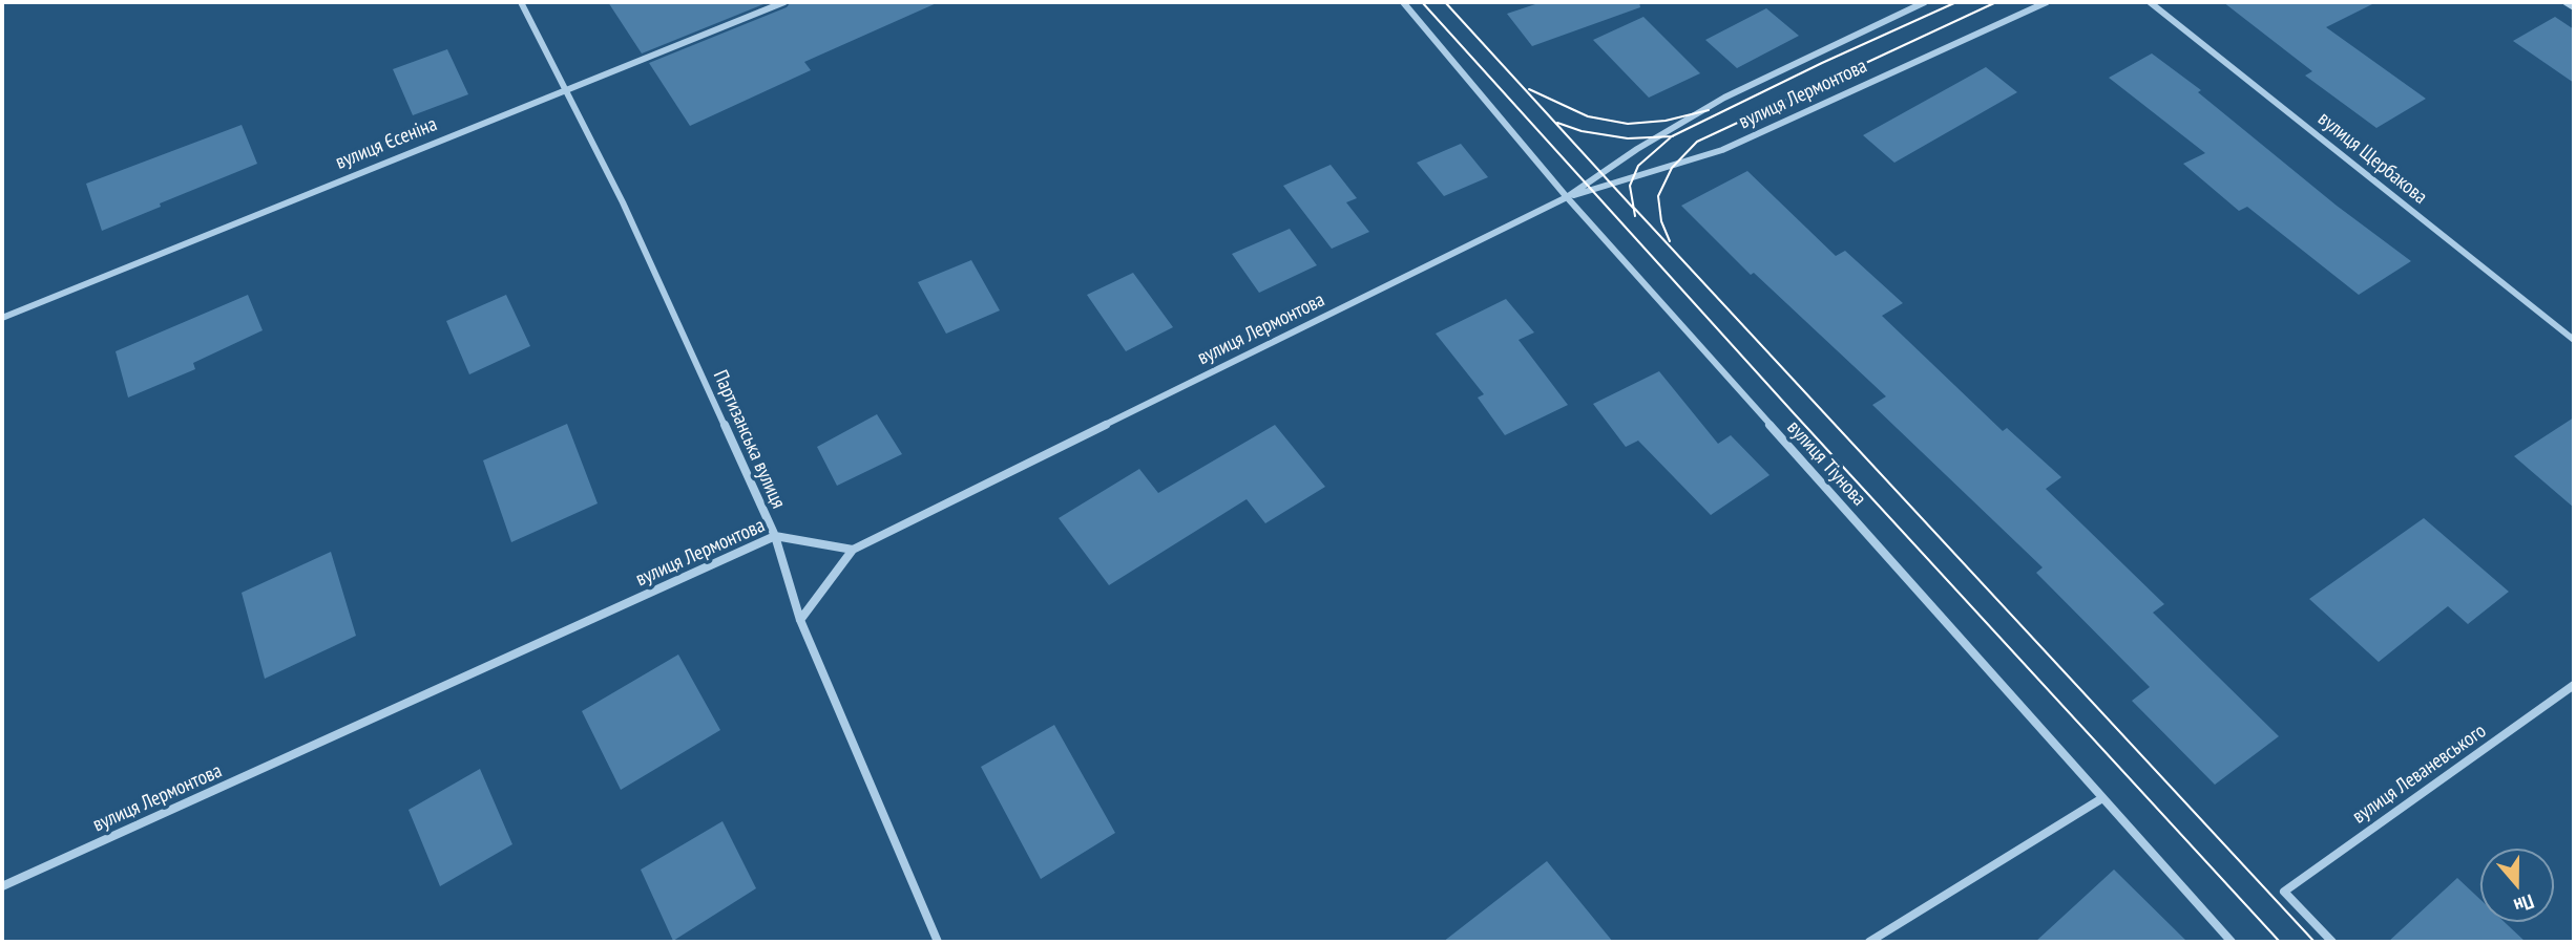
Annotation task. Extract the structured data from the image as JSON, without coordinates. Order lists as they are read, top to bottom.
{
  "streets": {
    "street": [
      "вулиця Лермонтова",
      "вулиця Єсеніна",
      "вулиця Щербакова",
      "Партизанська вулиця",
      "вулиця Тіунова",
      "вулиця Леваневського"
    ]
  },
  "crossings": [
    ["вулиця Лермонтова", "Партизанська вулиця"],
    ["вулиця Лермонтова", "вулиця Тіунова"],
    ["вулиця Єсеніна", "Партизанська вулиця"]
  ],
  "north": "bottom"
}
